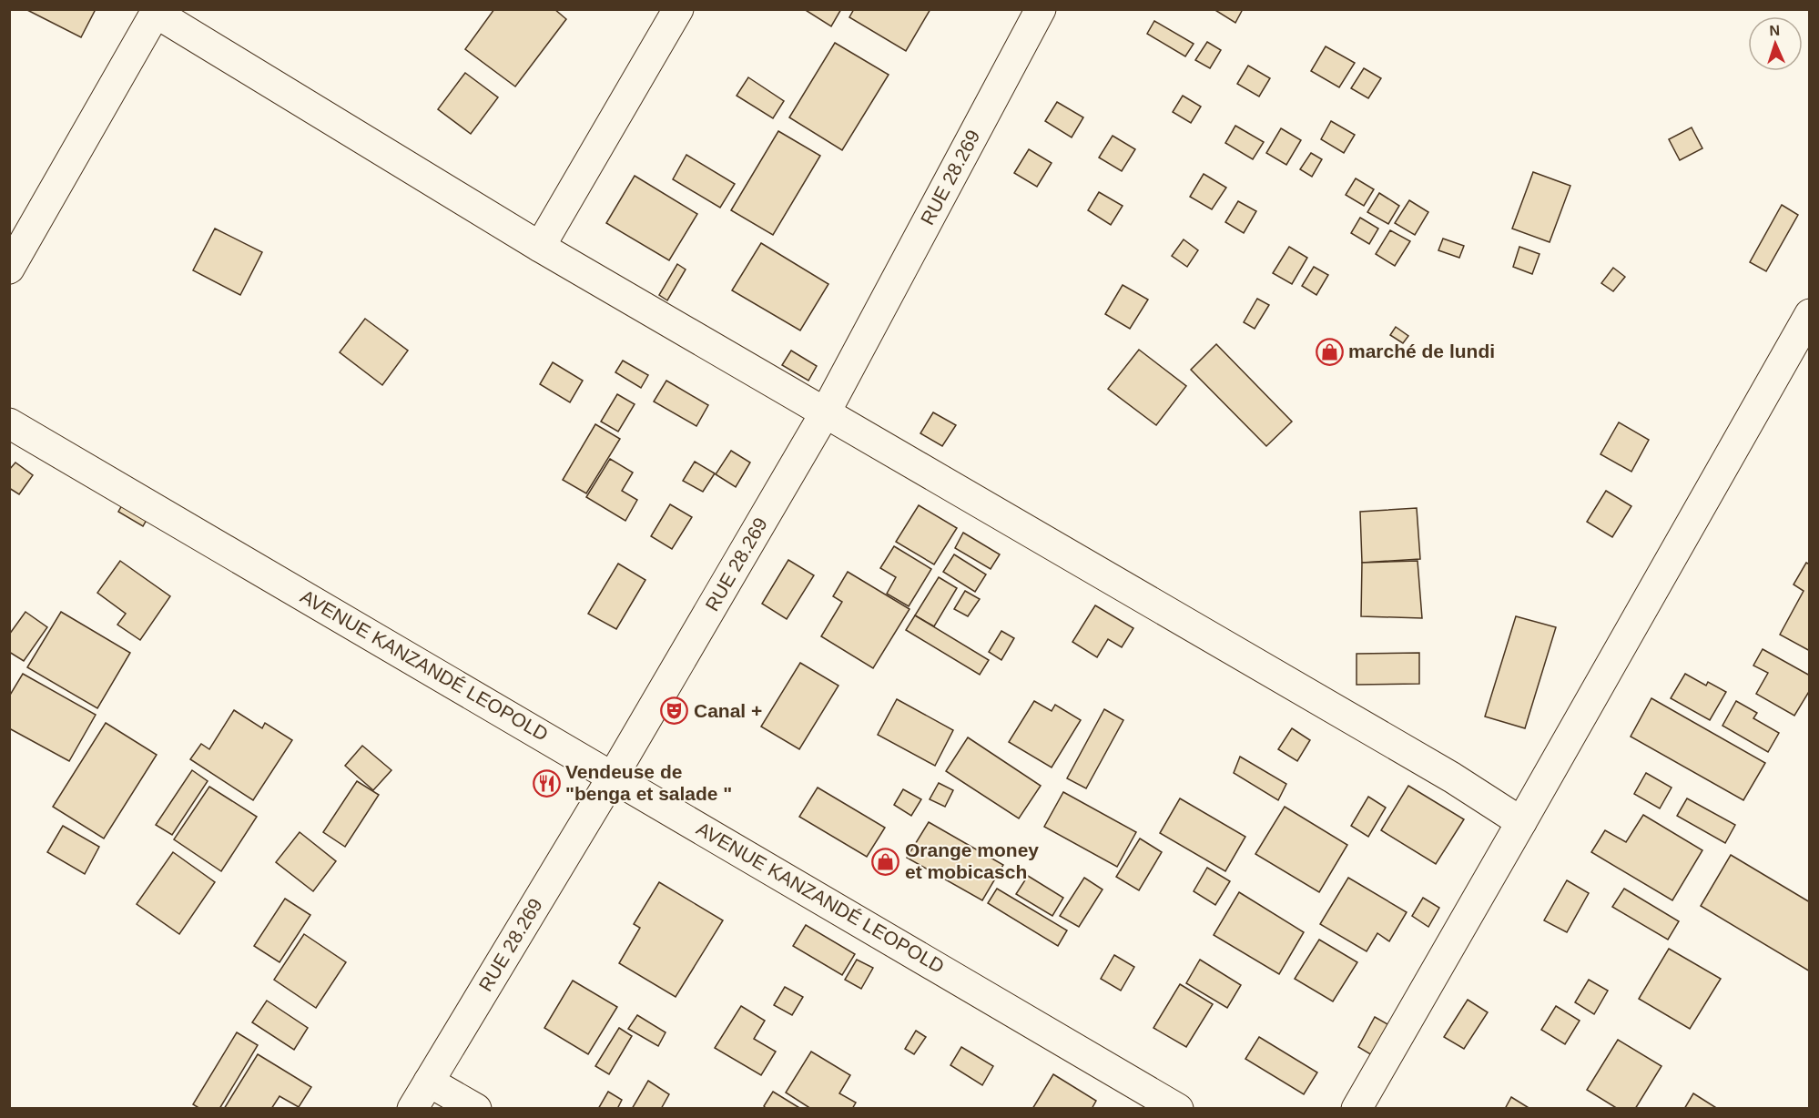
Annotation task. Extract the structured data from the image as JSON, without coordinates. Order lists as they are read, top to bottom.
{
  "streets": {
    "street": ["RUE 28.269", "AVENUE KANZANDÉ LEOPOLD"]
  },
  "crossings": [
    ["RUE 28.269", "AVENUE KANZANDÉ LEOPOLD"]
  ],
  "places": {
    "shop": ["marché de lundi", "Orange money et mobicasch"],
    "theatre": ["Canal +"],
    "restaurant": ["Vendeuse de \"benga et salade \""]
  },
  "north": "top"
}
